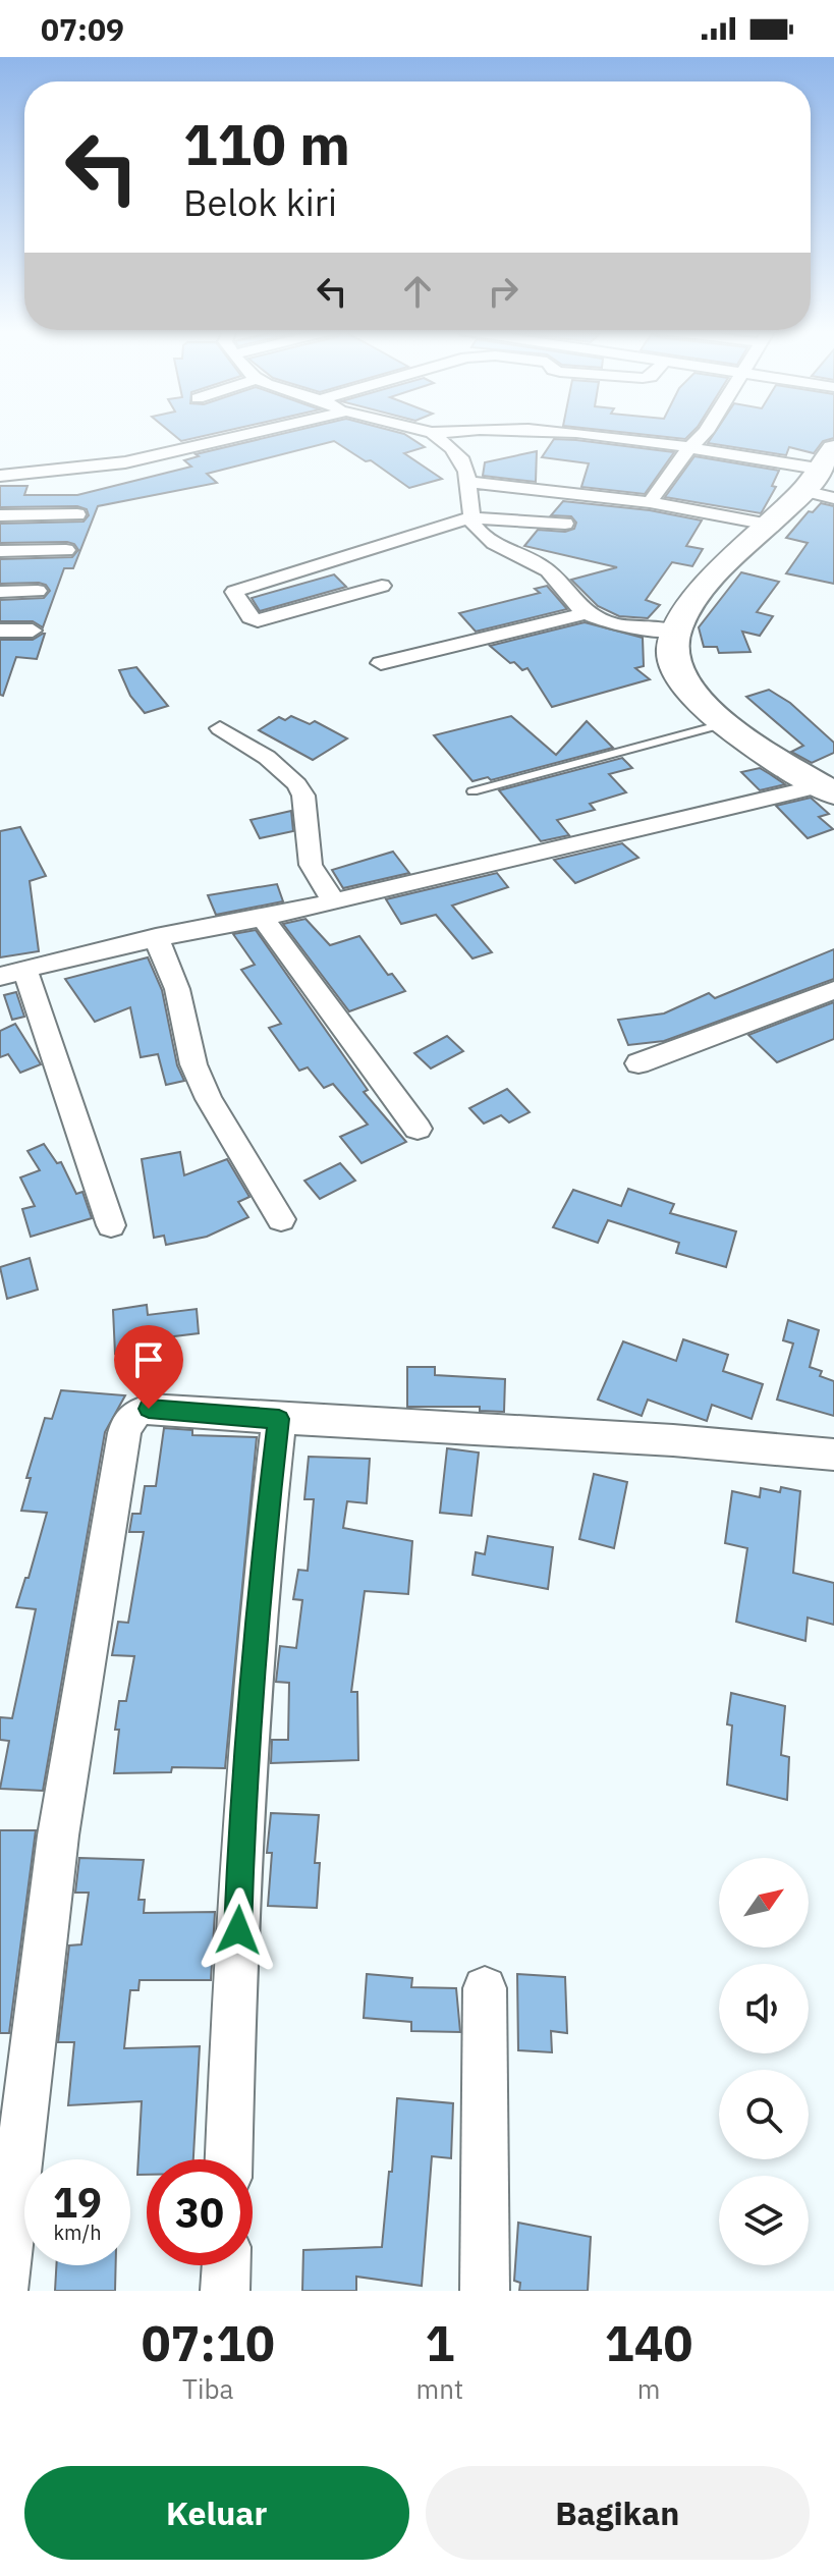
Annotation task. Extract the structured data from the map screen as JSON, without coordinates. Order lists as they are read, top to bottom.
{
  "north": "top right",
  "page": {
    "status": "07:09",
    "turn": ["110 m", "Belok kiri"],
    "speed": "19 km/h",
    "limit": "30",
    "eta": [
      "07:10",
      "Tiba",
      "1",
      "mnt",
      "140",
      "m"
    ],
    "buttons": ["Keluar", "Bagikan"]
  }
}
